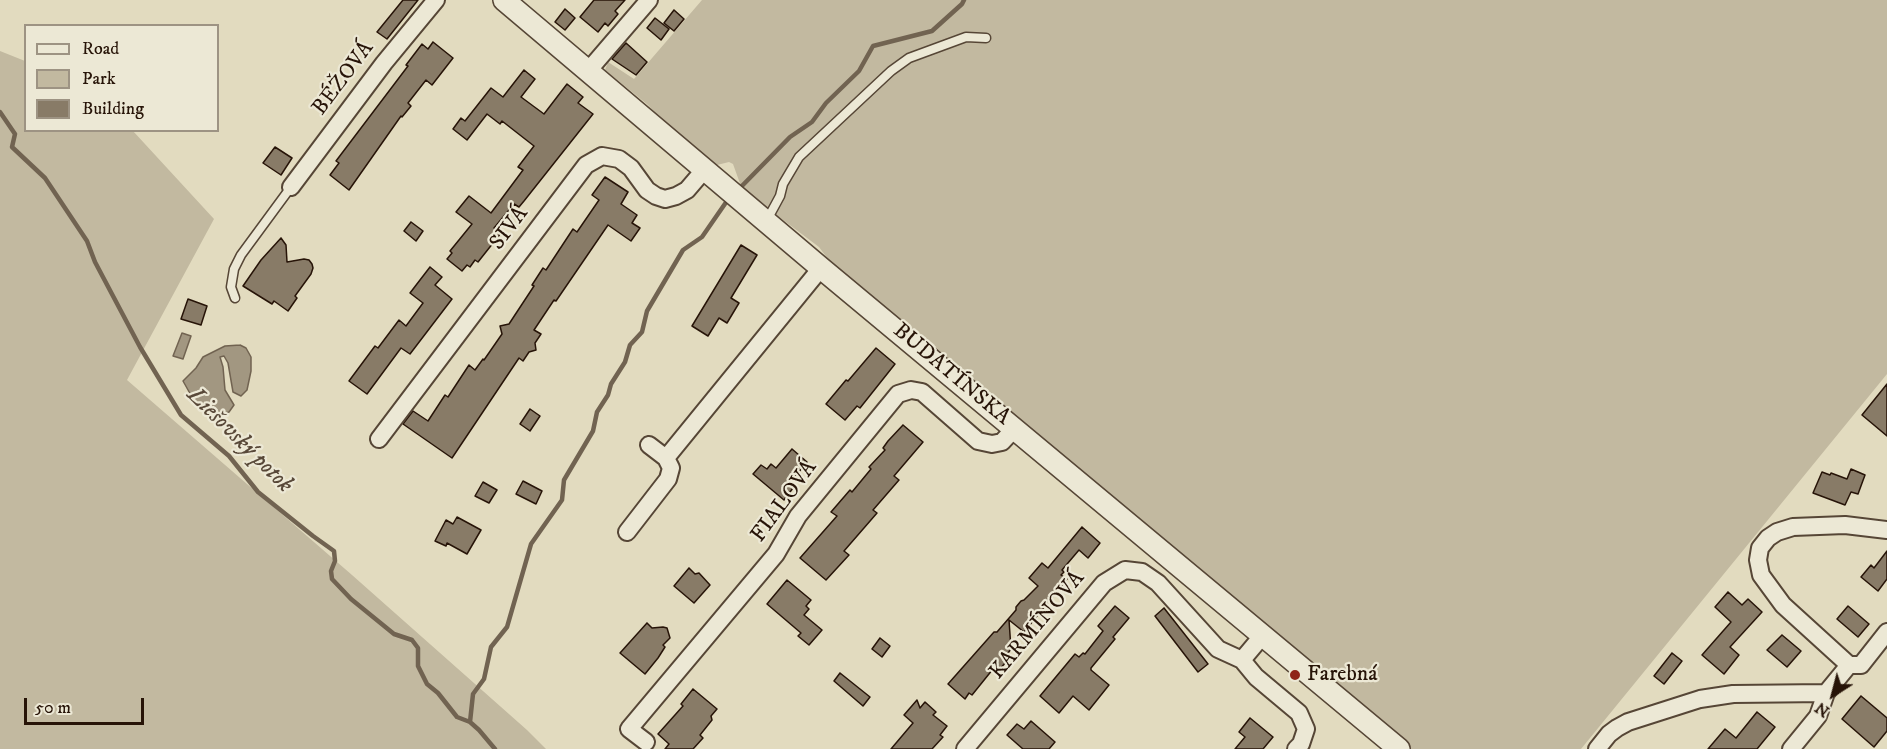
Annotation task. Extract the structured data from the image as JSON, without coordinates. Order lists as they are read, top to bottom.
{
  "streets": {
    "street": [
      "BÉŽOVÁ",
      "SIVÁ",
      "BUDATÍNSKA",
      "FIALOVÁ",
      "KARMÍNOVÁ"
    ]
  },
  "crossings": [
    ["SIVÁ", "BUDATÍNSKA"],
    ["BUDATÍNSKA", "FIALOVÁ"]
  ],
  "water": ["Liešovský potok"],
  "places": ["Farebná"],
  "legend": ["Road", "Park", "Building"],
  "scale_bar": "50 m",
  "north": "bottom left"
}
